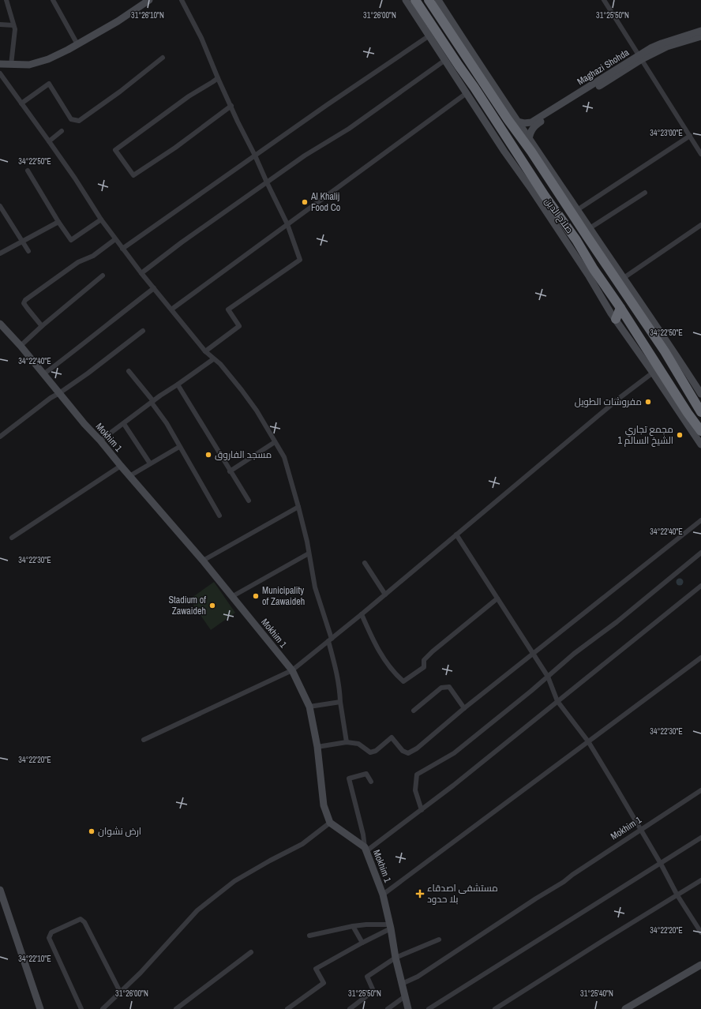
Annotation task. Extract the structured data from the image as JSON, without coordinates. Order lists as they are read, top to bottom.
{
  "streets": {
    "highway": ["صلاح الدين"],
    "street": ["Maghazi Shohda", "Mokhim 1"]
  },
  "crossings": [
    ["Maghazi Shohda", "صلاح الدين"]
  ],
  "places": {
    "other": [
      "Al Khalij Food Co",
      "مفروشات الطويل",
      "مجمع تجاري الشيخ السالم 1",
      "مسجد الفاروق",
      "Municipality of Zawaideh",
      "Stadium of Zawaideh",
      "ارض نشوان"
    ],
    "health": ["مستشفى اصدقاء بلا حدود"]
  },
  "coordinates": [
    "31°26'10\"N",
    "31°26'00\"N",
    "31°25'50\"N",
    "34°23'00\"E",
    "34°22'50\"E",
    "34°22'40\"E",
    "34°22'30\"E",
    "34°22'20\"E",
    "34°22'10\"E",
    "31°25'40\"N"
  ]
}
